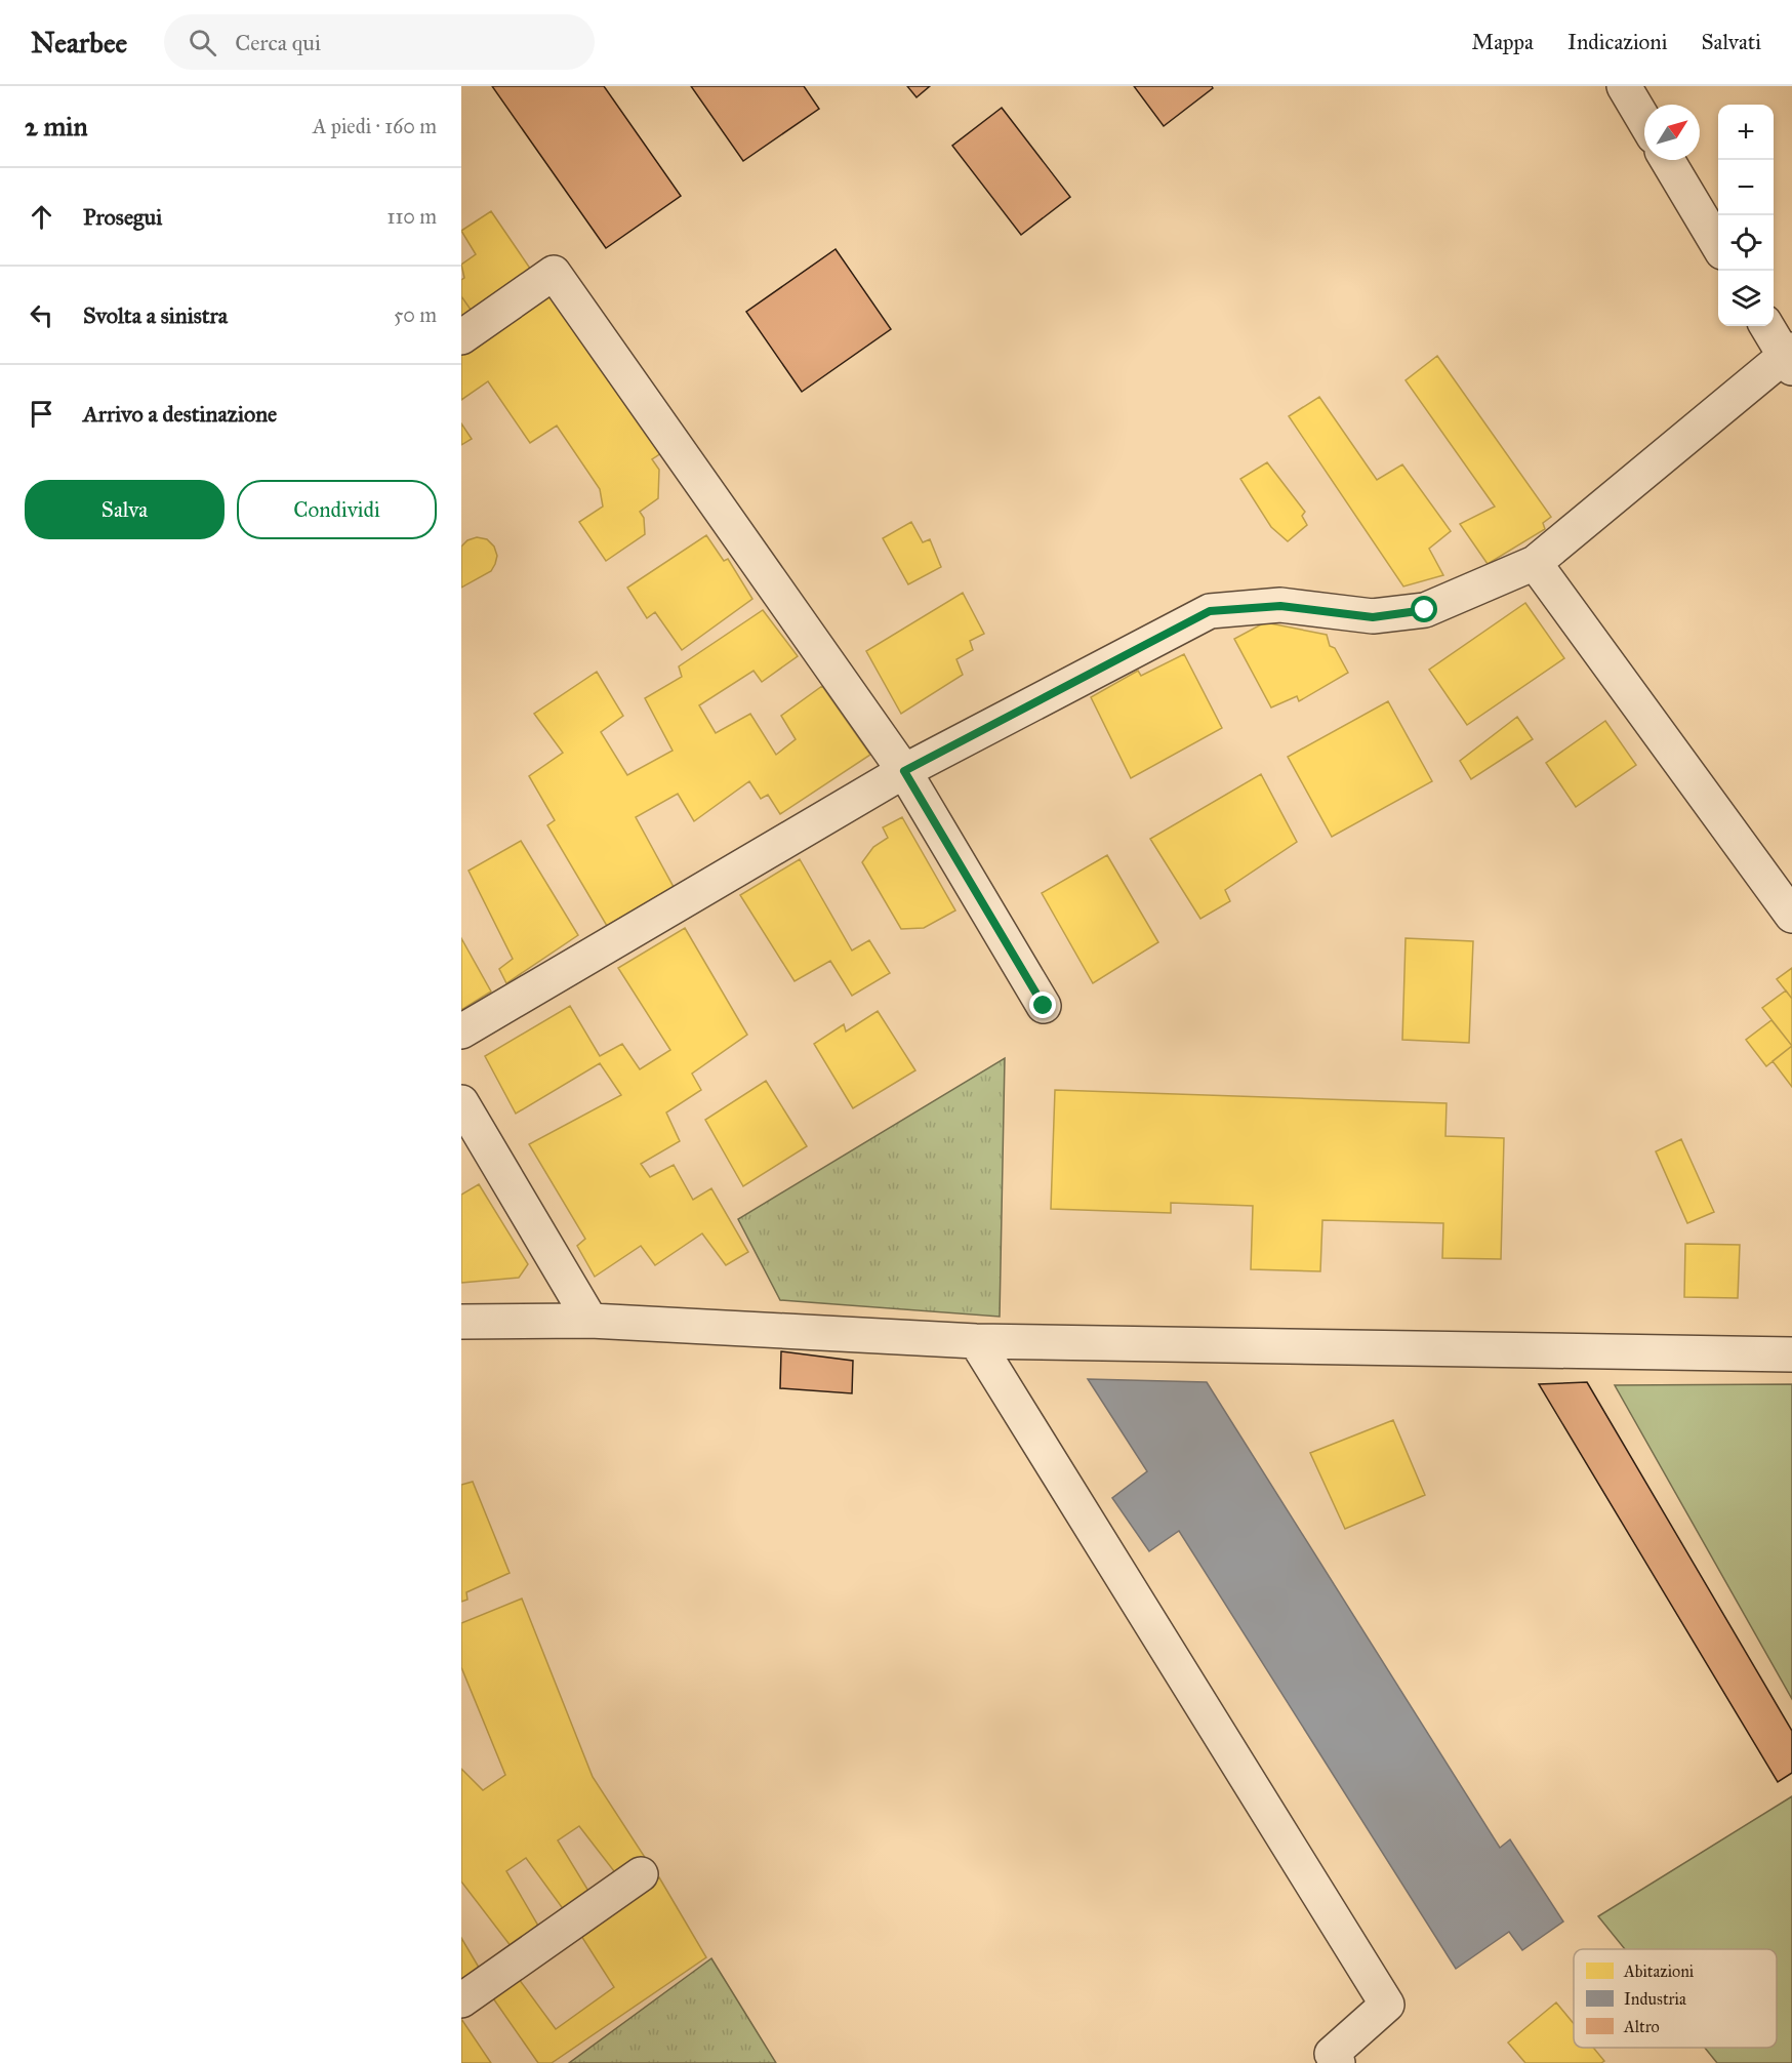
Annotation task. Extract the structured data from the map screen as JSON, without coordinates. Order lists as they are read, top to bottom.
{
  "legend": ["Abitazioni", "Industria", "Altro"],
  "north": "top right",
  "page": {
    "header": "Nearbee",
    "search": "Cerca qui",
    "nav": ["Mappa", "Indicazioni", "Salvati"],
    "heading": ["2 min", "A piedi · 160 m"],
    "map_buttons": ["+", "−"],
    "list": [
      ["Prosegui", "110 m"],
      ["Svolta a sinistra", "50 m"],
      "Arrivo a destinazione"
    ],
    "buttons": ["Salva", "Condividi"]
  }
}
